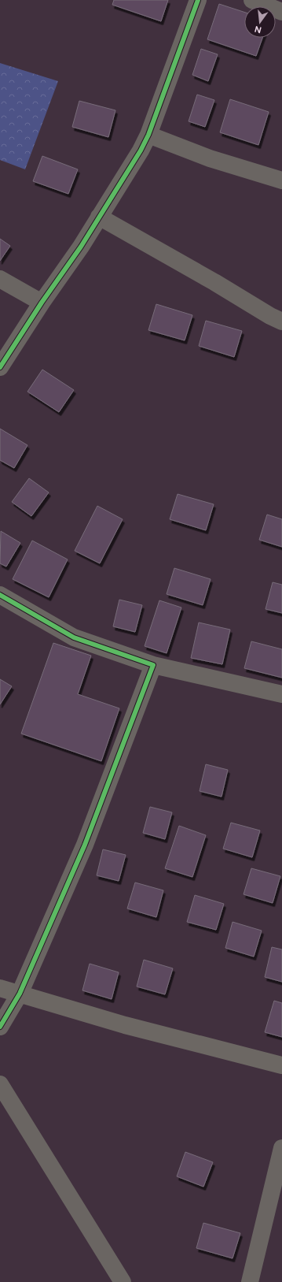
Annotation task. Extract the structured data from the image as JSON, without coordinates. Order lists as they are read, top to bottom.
{
  "north": "bottom"
}
